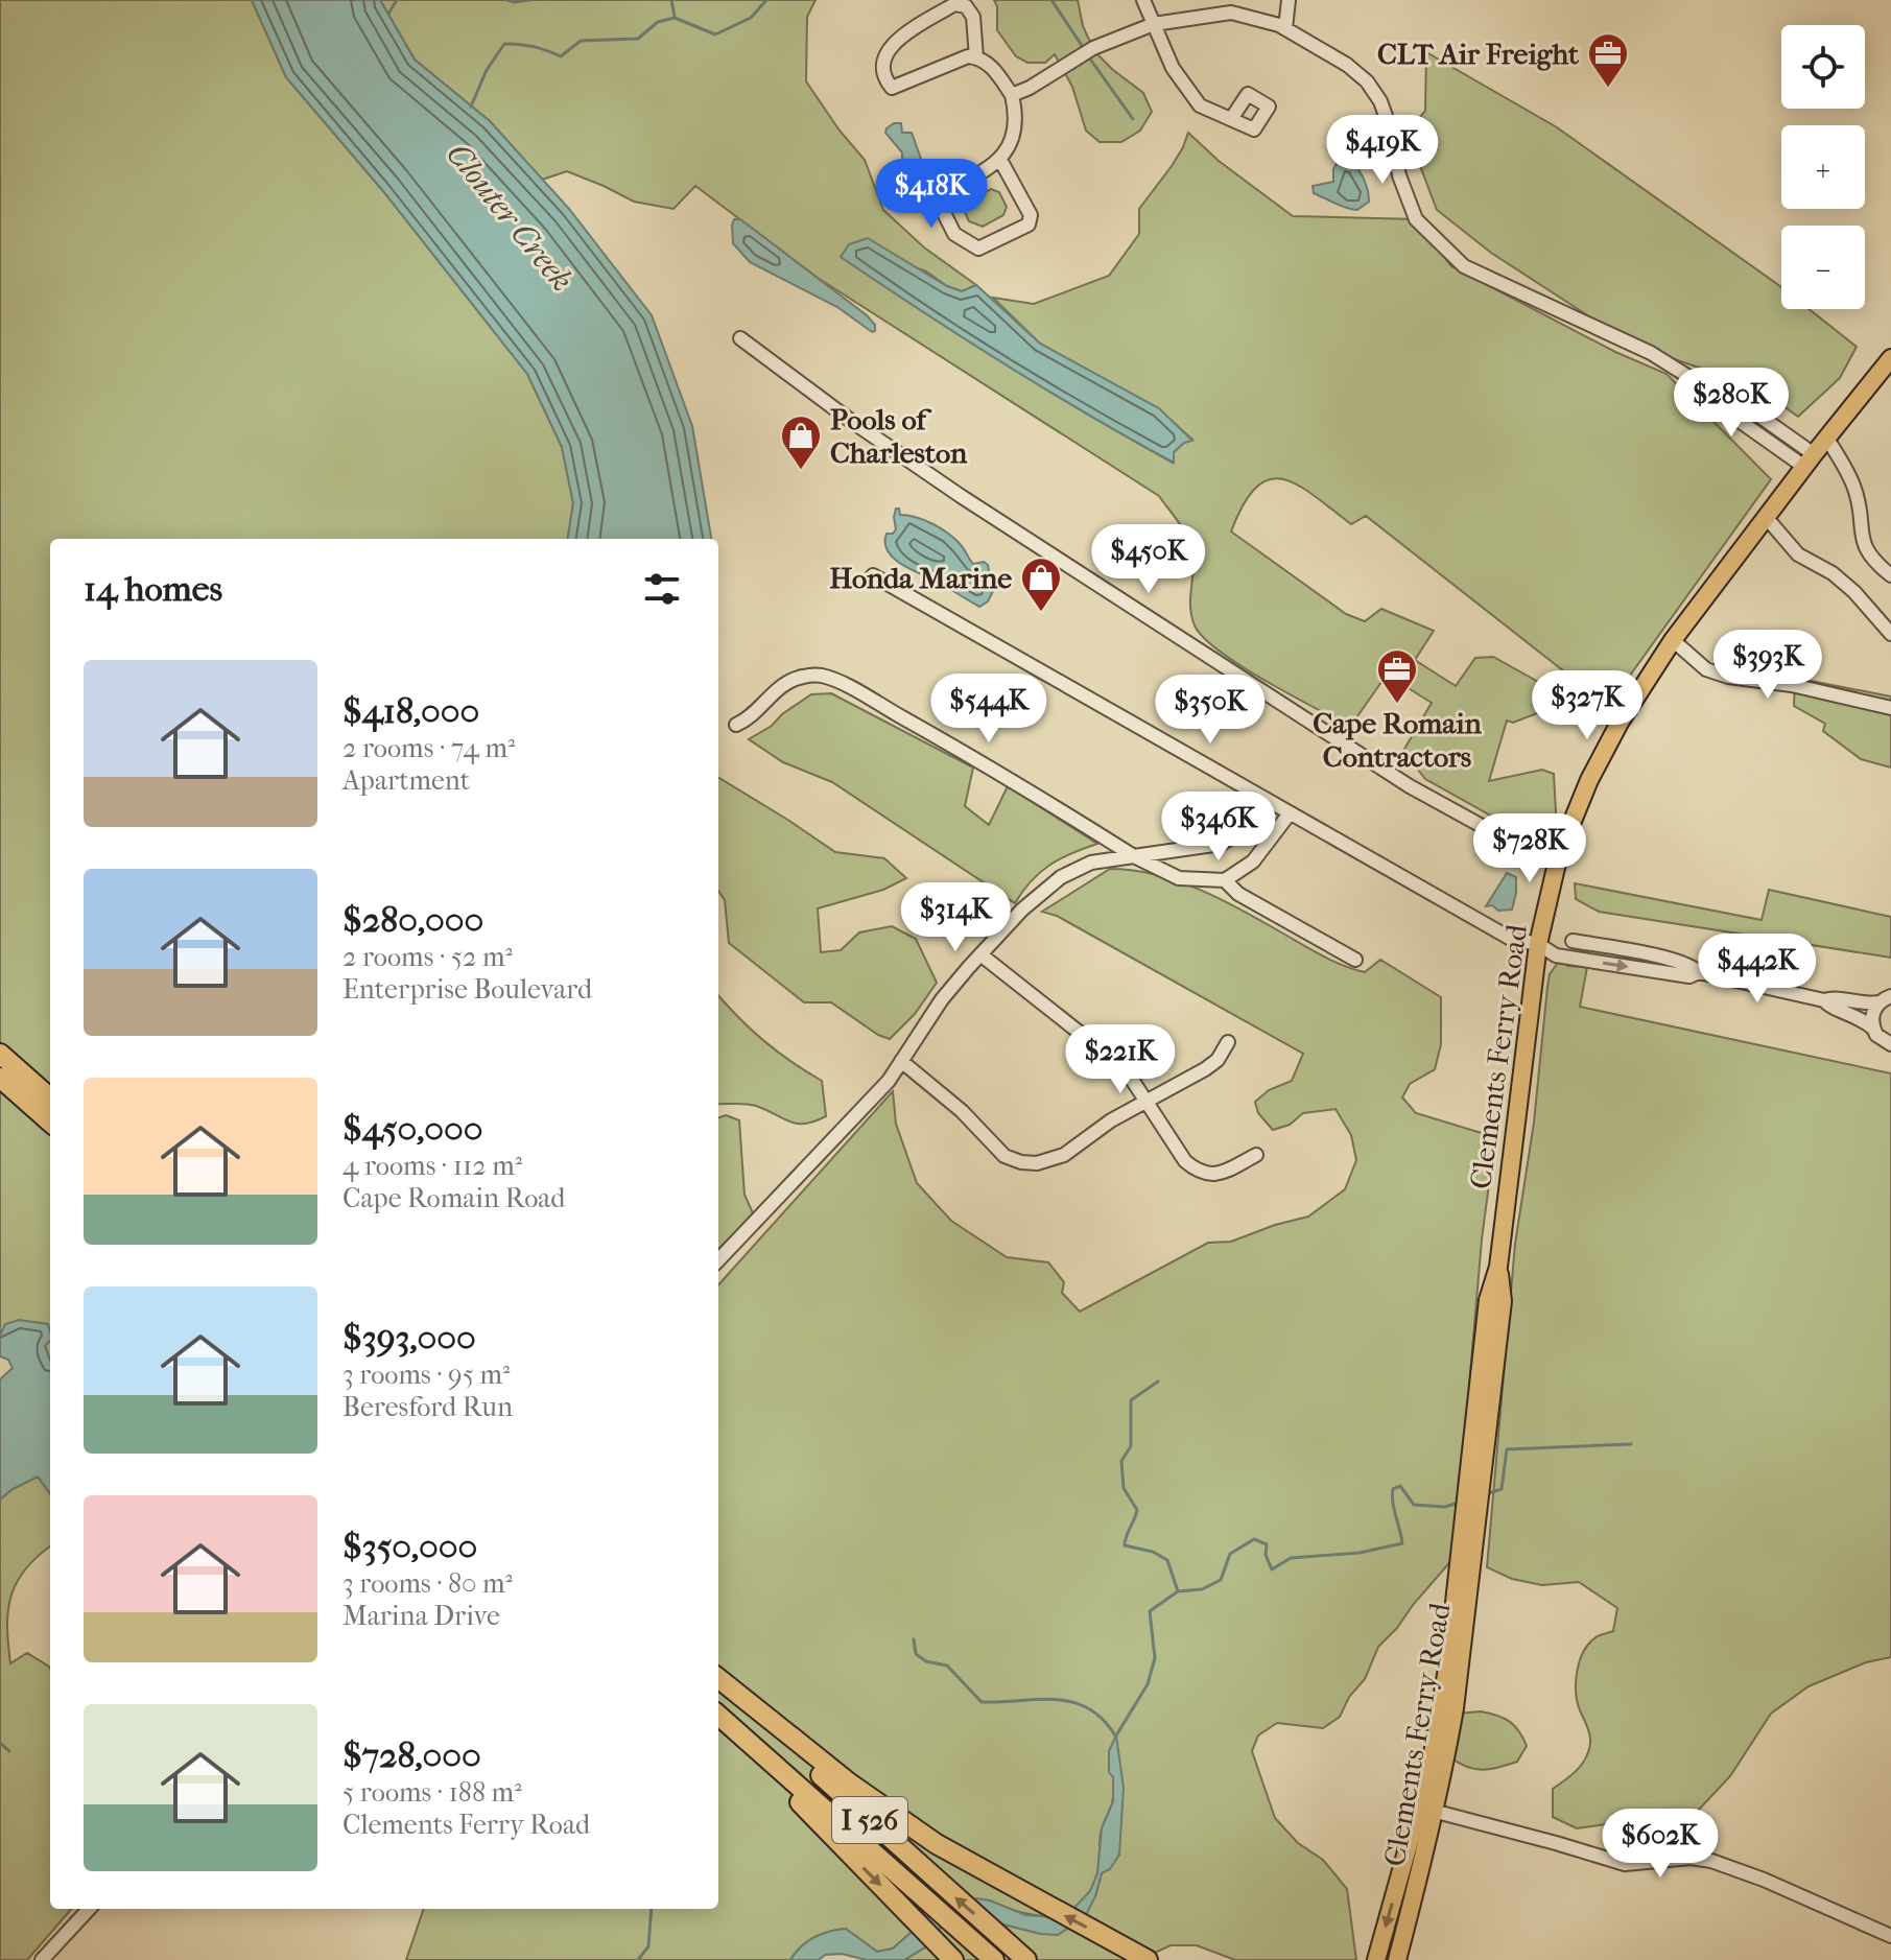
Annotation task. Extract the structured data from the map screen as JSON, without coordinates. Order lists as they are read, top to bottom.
{
  "streets": {
    "highway": ["I 526"],
    "main road": ["Clements Ferry Road"]
  },
  "water": ["Clouter Creek"],
  "places": {
    "office": ["CLT Air Freight", "Cape Romain Contractors"],
    "shop": ["Pools of Charleston", "Honda Marine"]
  },
  "page": {
    "map_buttons": ["+", "−"],
    "price": [
      "$419K",
      "$418K",
      "$280K",
      "$450K",
      "$393K",
      "$327K",
      "$544K",
      "$350K",
      "$346K",
      "$728K",
      "$314K",
      "$442K",
      "$221K",
      "$602K"
    ],
    "heading": "14 homes",
    "list": [
      {
        "name": "$418,000",
        "note": "2 rooms · 74 m² · Apartment"
      },
      {
        "name": "$280,000",
        "note": "2 rooms · 52 m² · Enterprise Boulevard"
      },
      {
        "name": "$450,000",
        "note": "4 rooms · 112 m² · Cape Romain Road"
      },
      {
        "name": "$393,000",
        "note": "3 rooms · 95 m² · Beresford Run"
      },
      {
        "name": "$350,000",
        "note": "3 rooms · 80 m² · Marina Drive"
      },
      {
        "name": "$728,000",
        "note": "5 rooms · 188 m² · Clements Ferry Road"
      }
    ]
  }
}
